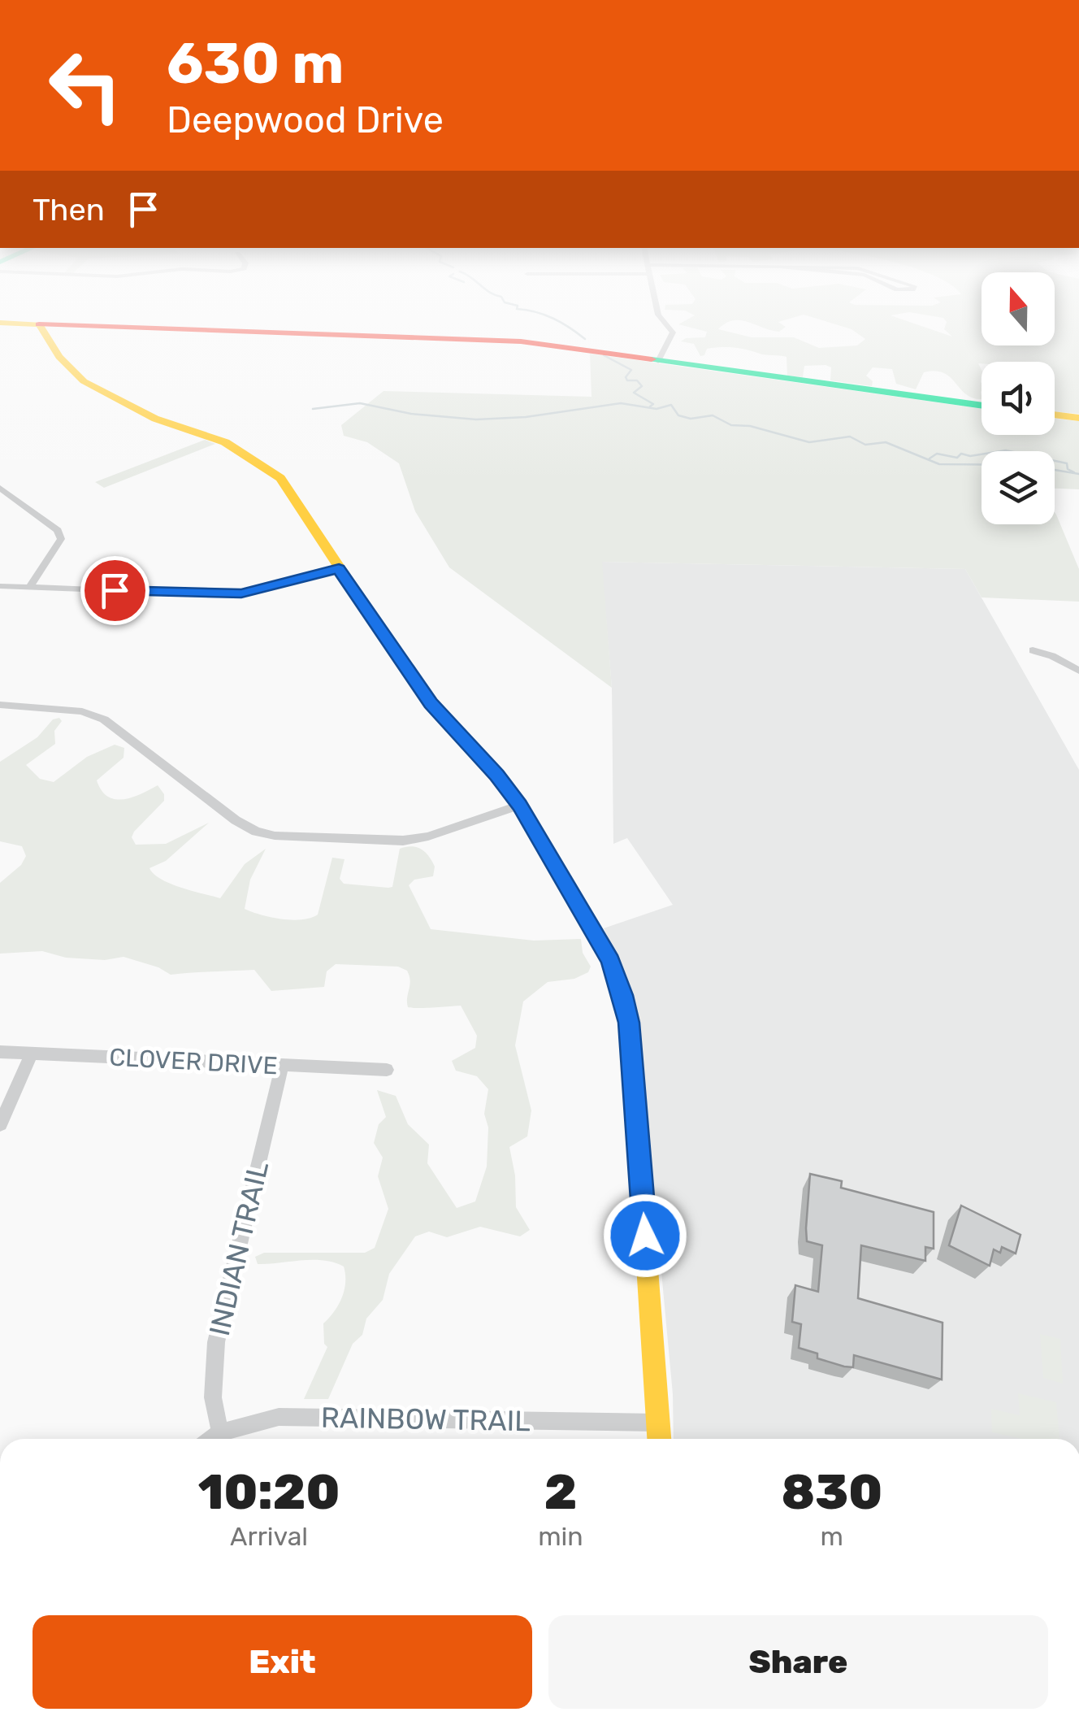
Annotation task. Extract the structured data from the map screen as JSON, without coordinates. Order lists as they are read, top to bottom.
{
  "streets": {
    "street": ["CLOVER DRIVE", "INDIAN TRAIL", "RAINBOW TRAIL"]
  },
  "crossings": [
    ["CLOVER DRIVE", "INDIAN TRAIL"],
    ["INDIAN TRAIL", "RAINBOW TRAIL"]
  ],
  "north": "top",
  "page": {
    "turn": ["630 m", "Deepwood Drive"],
    "then": "Then",
    "eta": [
      "10:20",
      "Arrival",
      "2",
      "min",
      "830",
      "m"
    ],
    "buttons": ["Exit", "Share"]
  }
}
